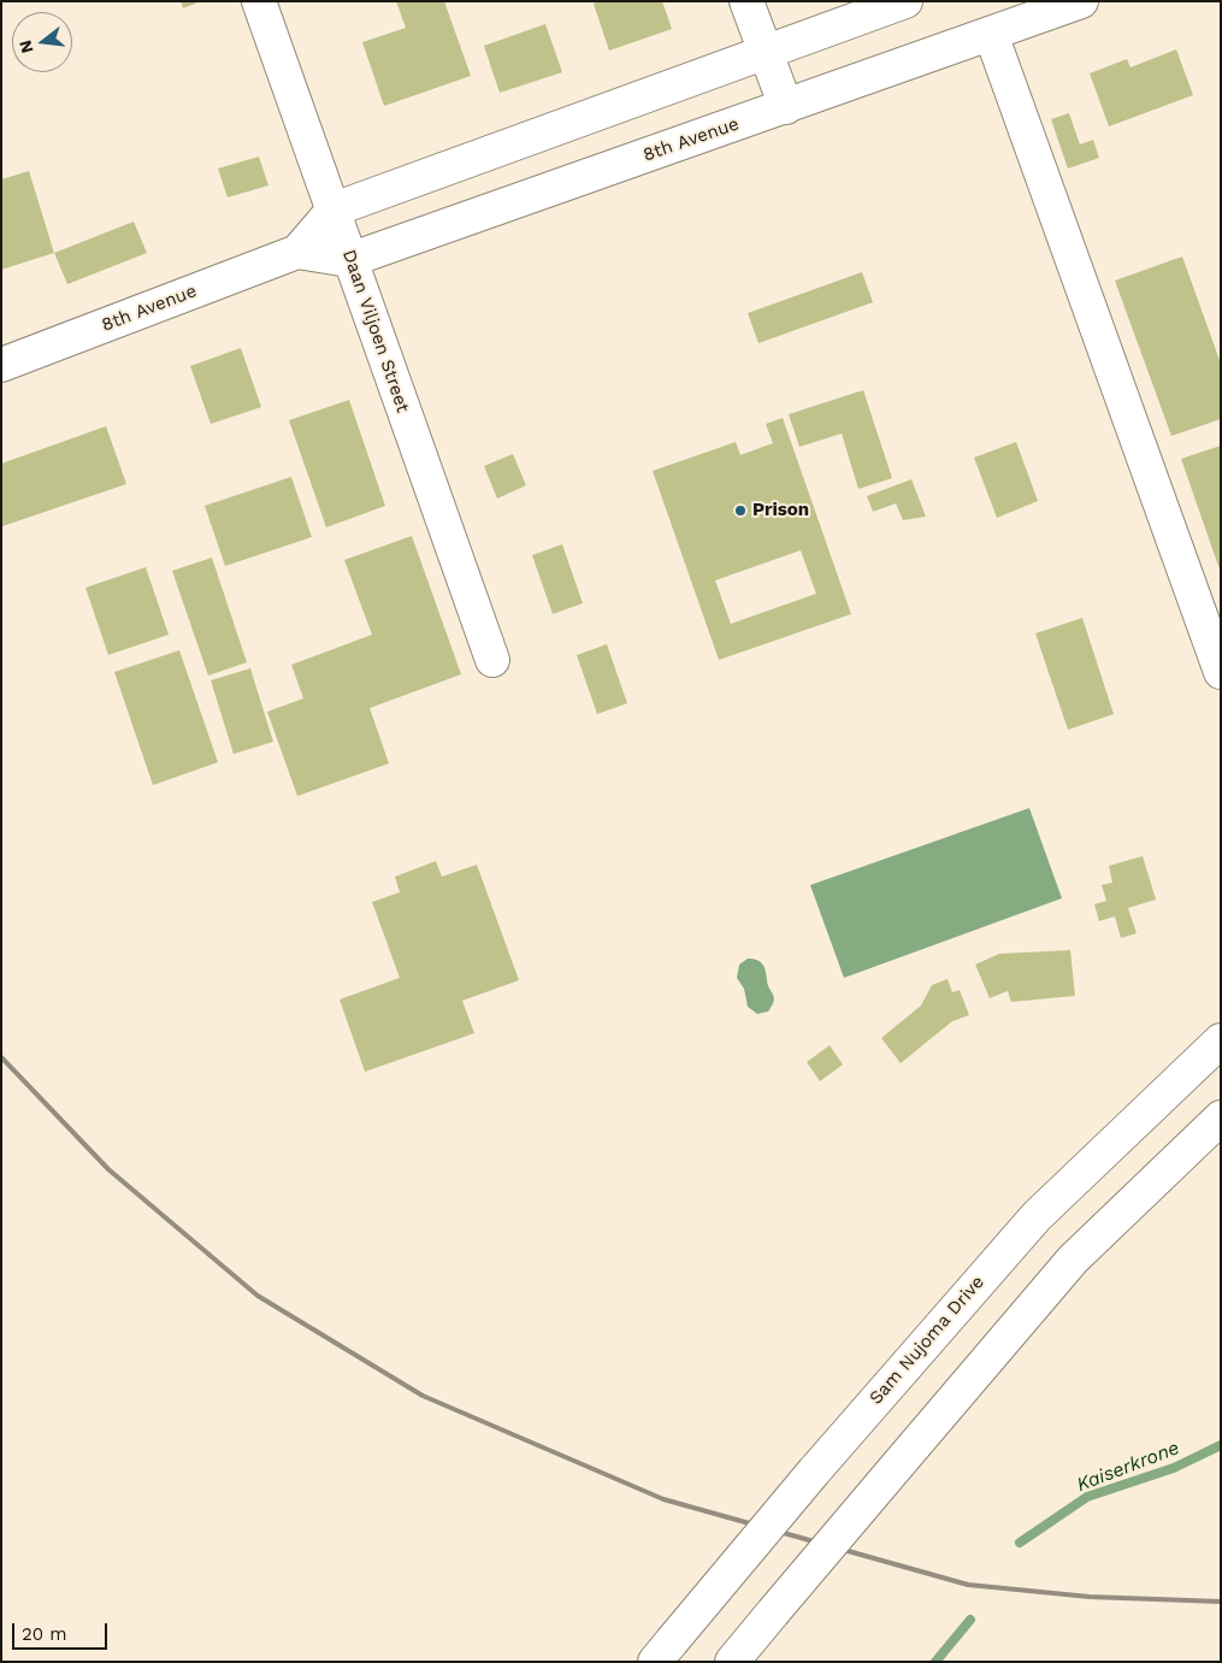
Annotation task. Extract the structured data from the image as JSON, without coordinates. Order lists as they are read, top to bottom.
{
  "streets": {
    "street": ["8th Avenue", "Daan Viljoen Street", "Sam Nujoma Drive"]
  },
  "crossings": [
    ["8th Avenue", "Daan Viljoen Street"]
  ],
  "water": ["Kaiserkrone"],
  "places": ["Prison"],
  "scale_bar": "20 m",
  "north": "left"
}
